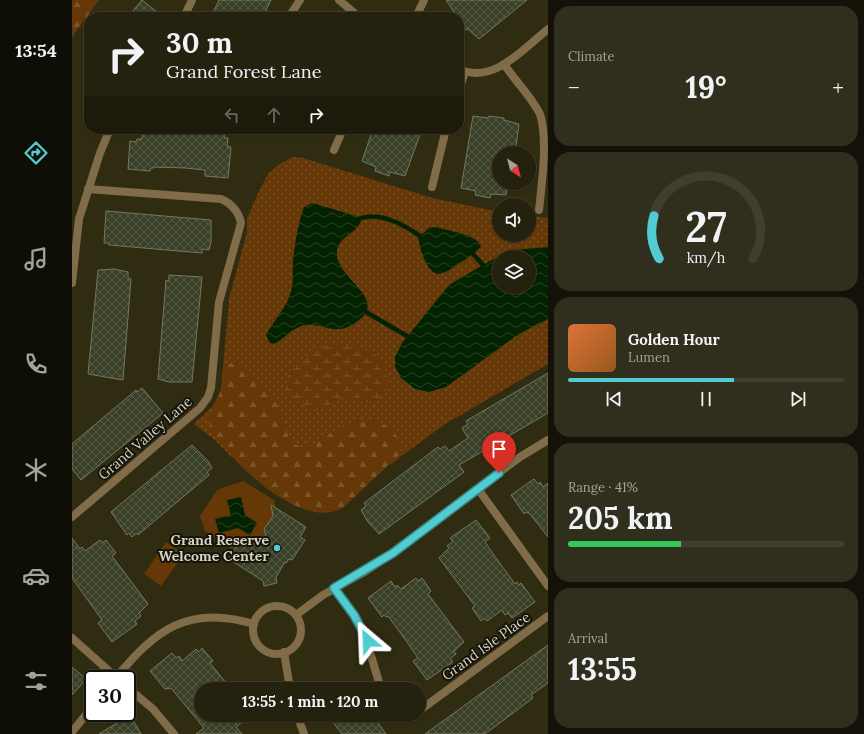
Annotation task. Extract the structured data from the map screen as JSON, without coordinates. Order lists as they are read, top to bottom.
{
  "streets": {
    "street": ["Grand Valley Lane", "Grand Isle Place"]
  },
  "places": ["Grand Reserve Welcome Center"],
  "north": "bottom right",
  "page": {
    "tabs": "13:54",
    "tile": [
      "Climate",
      ["Range · 41%", "205 km"],
      ["Arrival", "13:55"]
    ],
    "turn": ["30 m", "Grand Forest Lane"],
    "heat": ["−", "19°", "+"],
    "song": ["Golden Hour", "Lumen"],
    "limit": "30",
    "trip": "13:55 · 1 min · 120 m",
    "gauge": ["27", "km/h"]
  }
}
